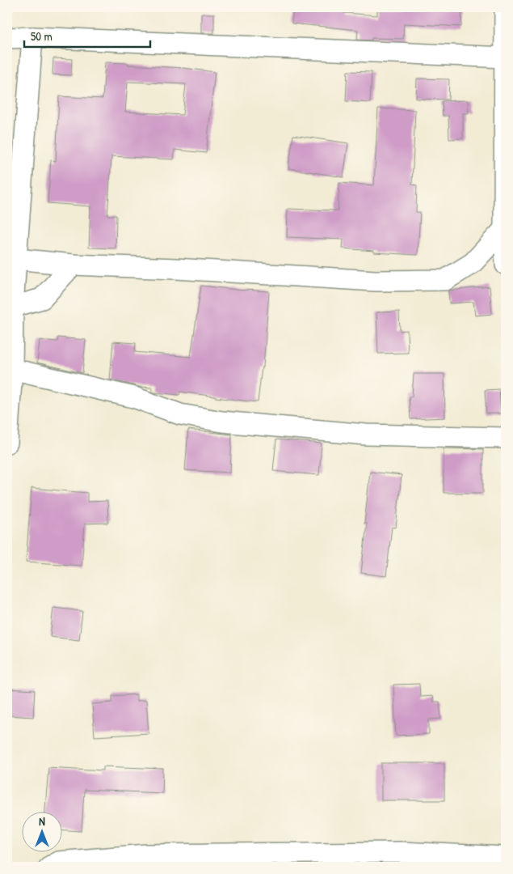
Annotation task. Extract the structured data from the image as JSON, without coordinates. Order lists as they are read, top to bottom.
{
  "scale_bar": "50 m",
  "north": "top"
}
